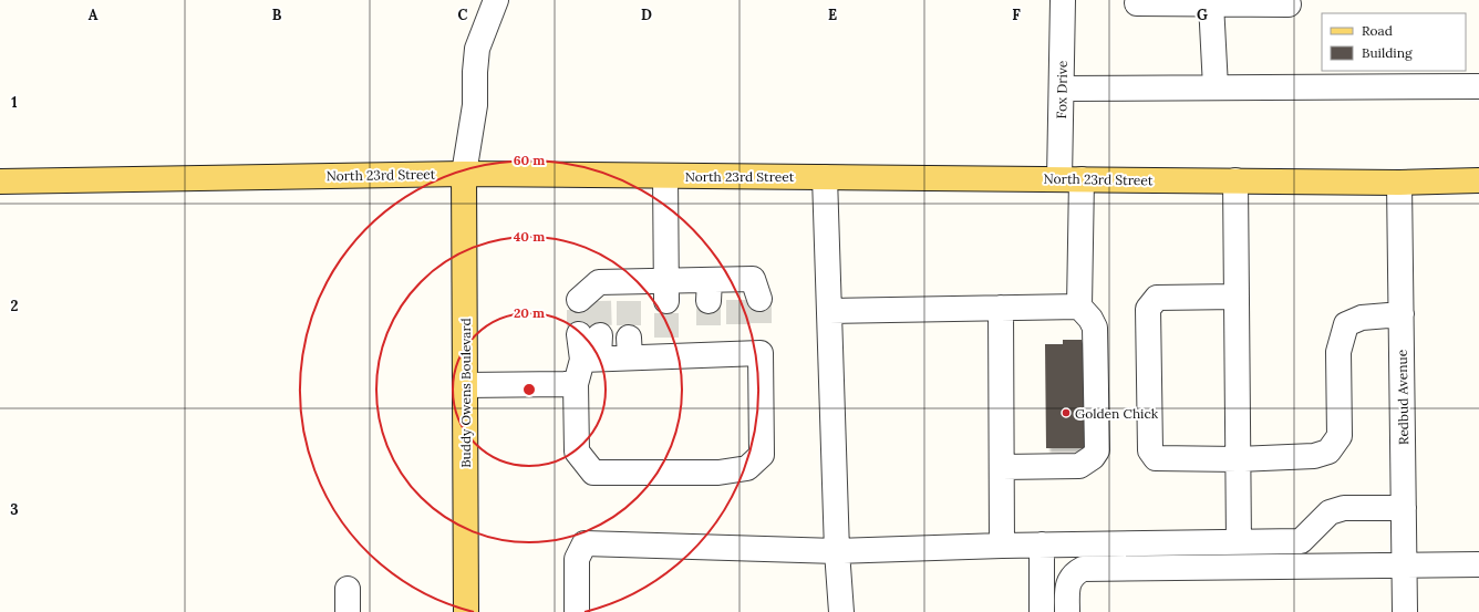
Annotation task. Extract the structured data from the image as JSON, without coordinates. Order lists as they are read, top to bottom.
{
  "streets": {
    "main road": ["North 23rd Street", "Buddy Owens Boulevard"],
    "street": ["Fox Drive", "Redbud Avenue"]
  },
  "crossings": [
    ["Fox Drive", "North 23rd Street"],
    ["North 23rd Street", "Buddy Owens Boulevard"],
    ["North 23rd Street", "Redbud Avenue"]
  ],
  "places": ["Golden Chick"],
  "legend": ["Road", "Building"],
  "grid": {
    "columns": [
      "A",
      "B",
      "C",
      "D",
      "E",
      "F",
      "G"
    ],
    "rows": ["1", "2", "3"]
  },
  "rings": ["60 m", "40 m", "20 m"]
}
